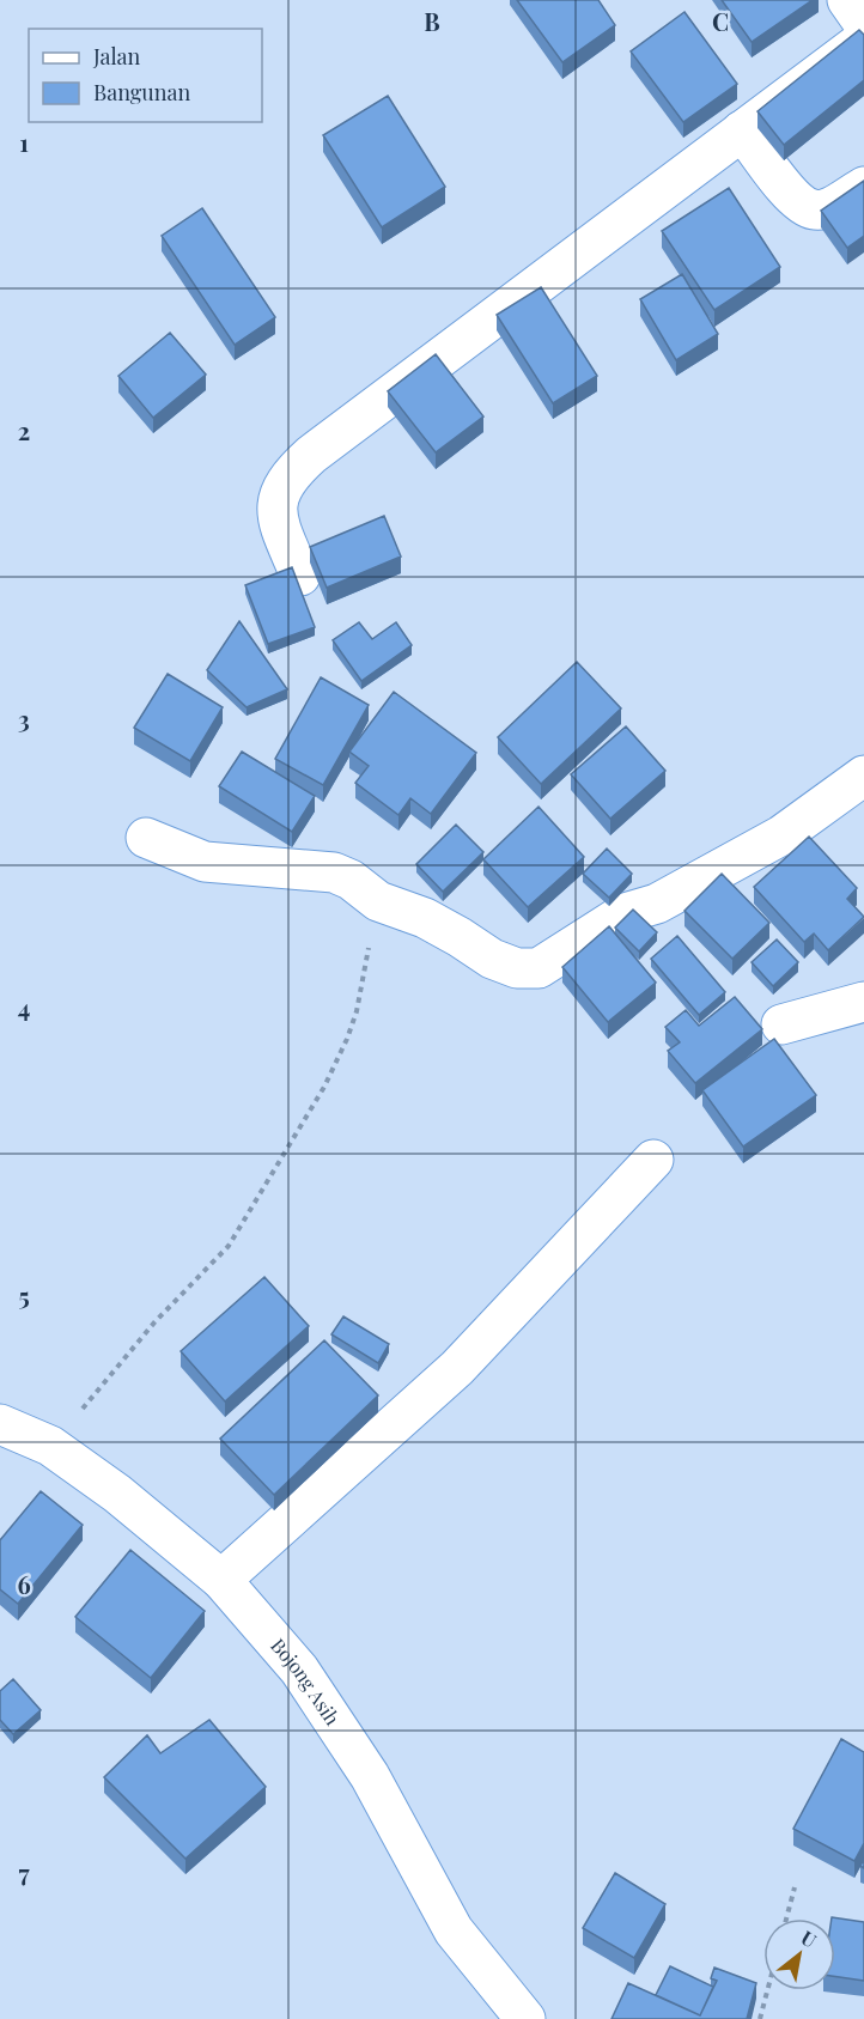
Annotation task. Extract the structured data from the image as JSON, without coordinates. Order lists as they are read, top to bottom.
{
  "streets": {
    "street": ["Bojong Asih"]
  },
  "legend": ["Jalan", "Bangunan"],
  "north": "top right",
  "grid": {
    "columns": ["B", "C"],
    "rows": [
      "1",
      "2",
      "3",
      "4",
      "5",
      "6",
      "7"
    ]
  }
}
